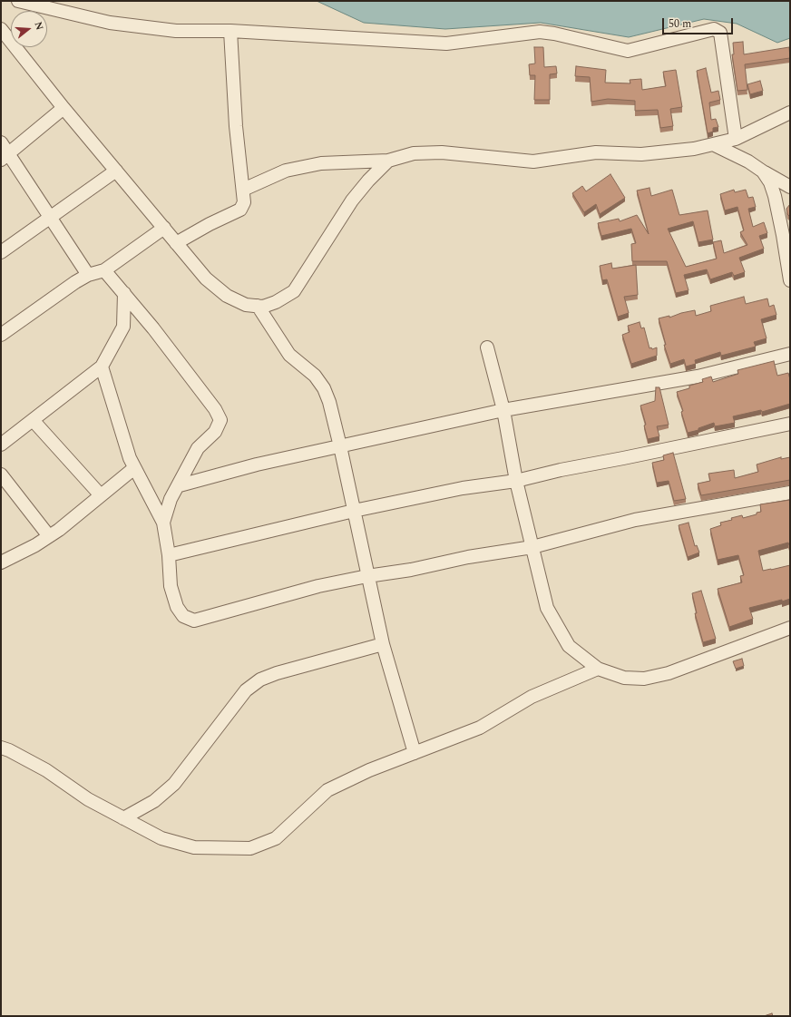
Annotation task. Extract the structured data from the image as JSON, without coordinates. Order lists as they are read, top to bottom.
{
  "scale_bar": "50 m",
  "north": "right"
}
